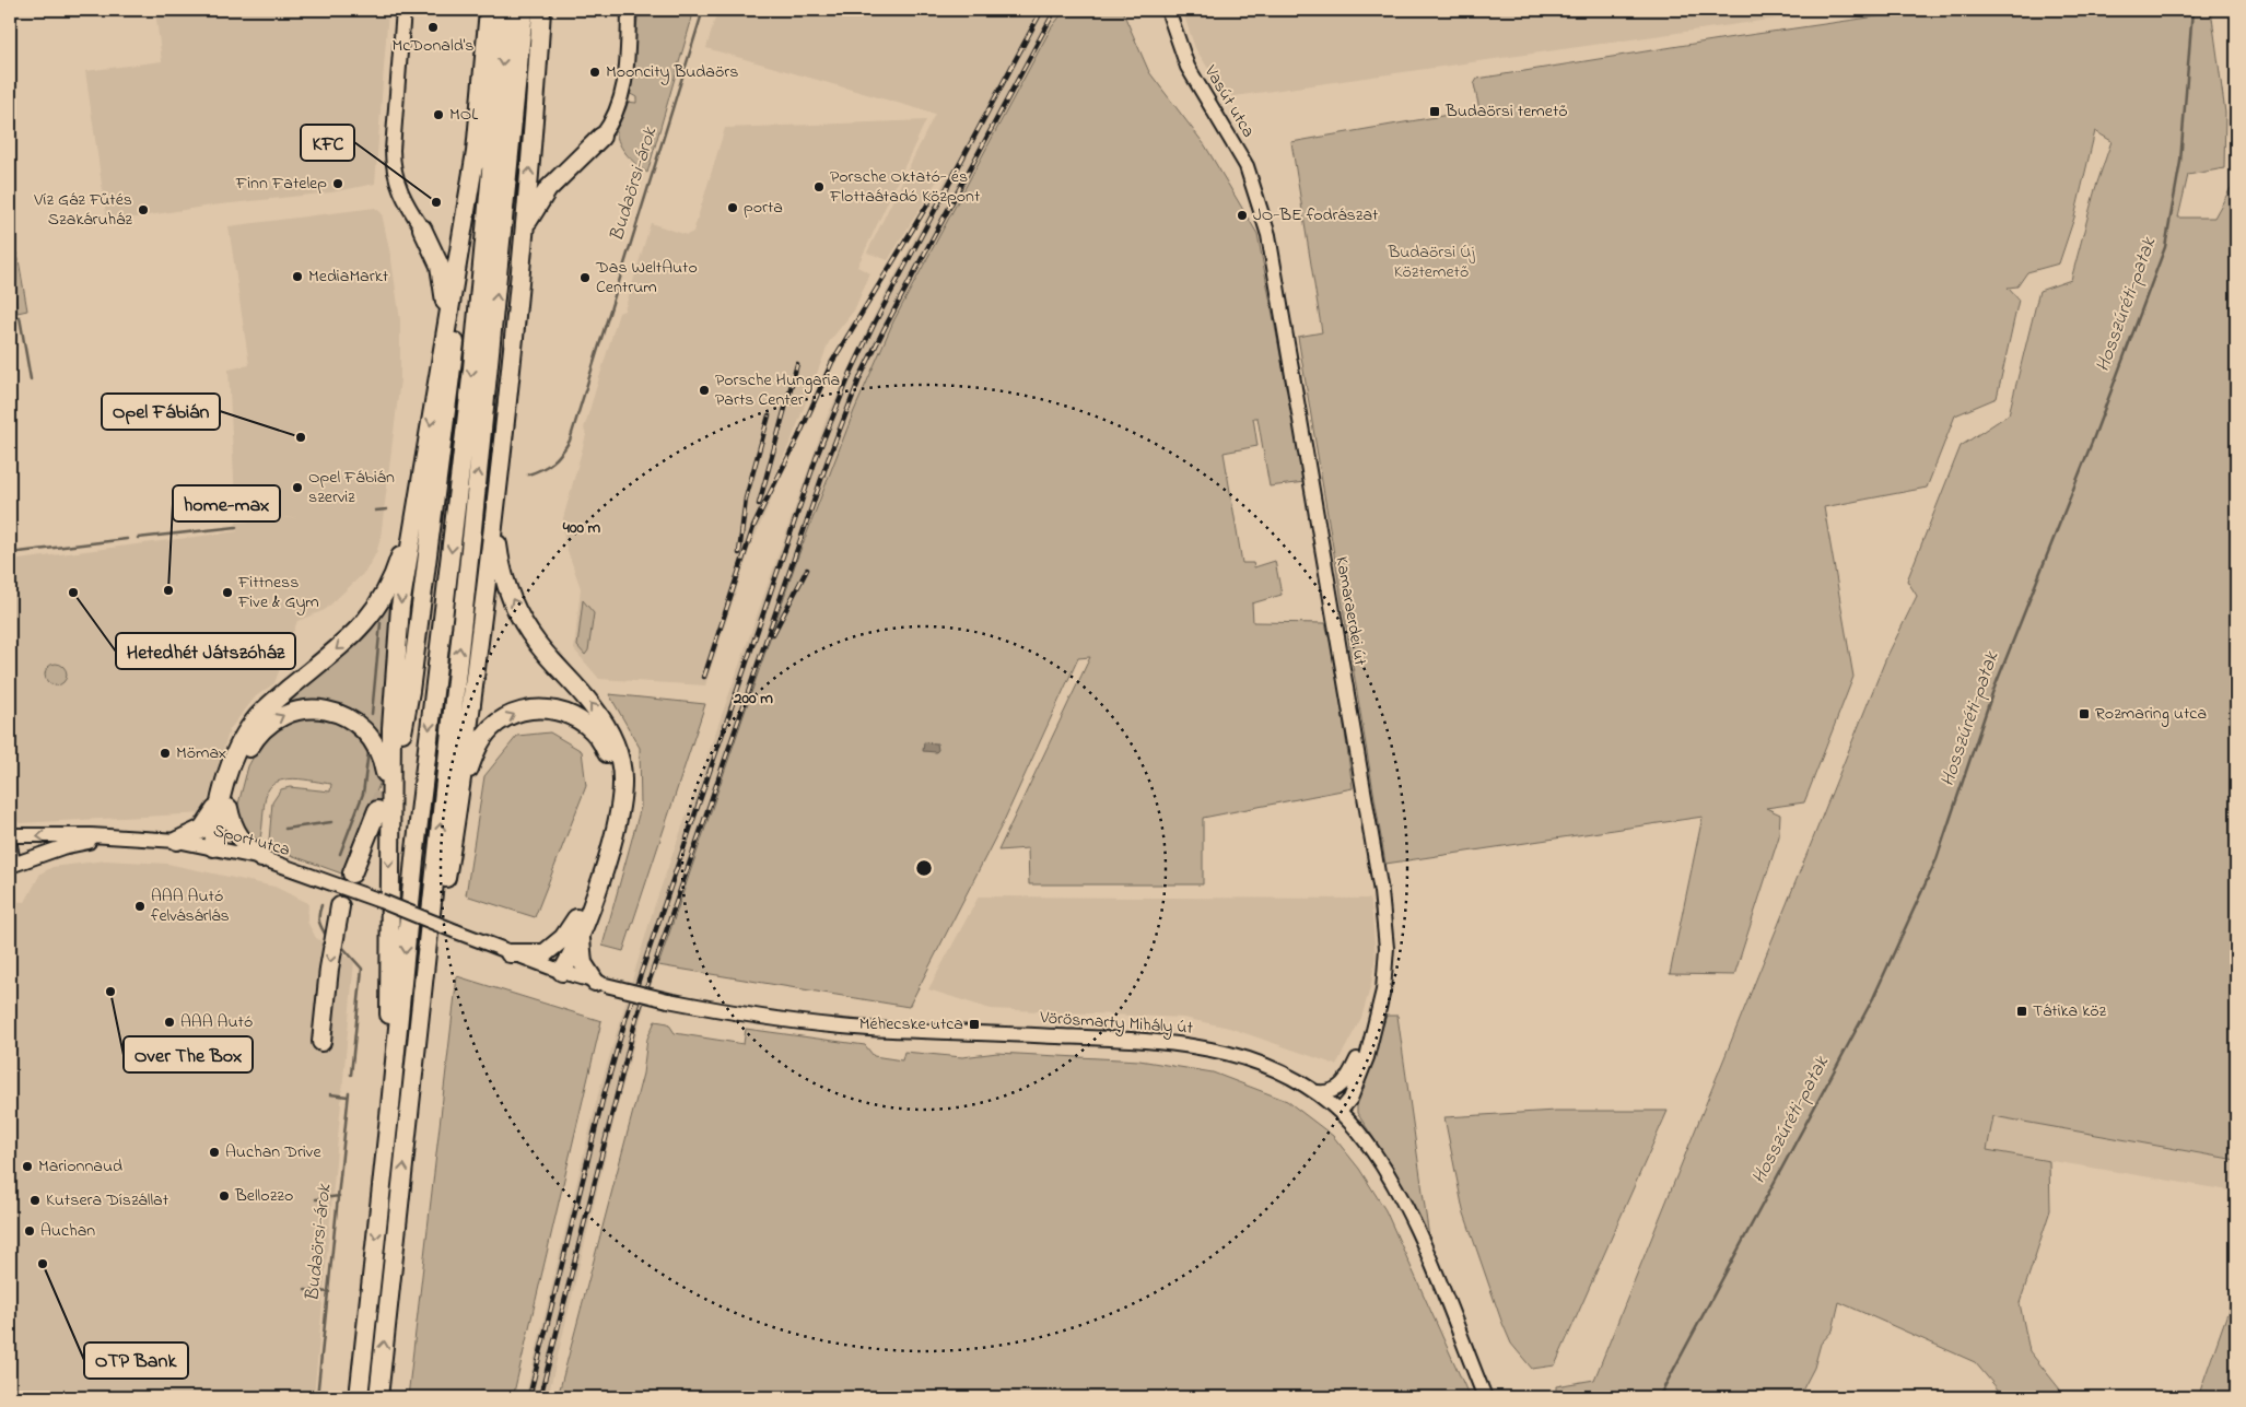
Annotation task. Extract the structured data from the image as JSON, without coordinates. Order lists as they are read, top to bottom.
{
  "streets": {
    "street": [
      "Vasút utca",
      "Kamaraerdei út",
      "Sport utca",
      "Vörösmarty Mihály út"
    ]
  },
  "crossings": [
    ["Vasút utca", "Kamaraerdei út"],
    ["Kamaraerdei út", "Vörösmarty Mihály út"],
    ["Sport utca", "Vörösmarty Mihály út"]
  ],
  "water": ["Budaörsi-árok", "Hosszúréti-patak"],
  "parks": ["Budaörsi Új Köztemető"],
  "places": {
    "other": [
      "McDonald's",
      "Mooncity Budaörs",
      "MOL",
      "Finn Fatelep",
      "Porsche Oktató- és Flottaátadó Központ",
      "KFC",
      "porta",
      "Víz Gáz Fűtés Szakáruház",
      "JO-BE fodrászat",
      "MediaMarkt",
      "Das WeltAuto Centrum",
      "Porsche Hungaria Parts Center",
      "Opel Fábián",
      "Opel Fábián szerviz",
      "home-max",
      "Hetedhét Játszóház",
      "Fittness Five & Gym",
      "Mömax",
      "AAA Autó felvásárlás",
      "Over The Box",
      "AAA Autó",
      "Auchan Drive",
      "Marionnaud",
      "Bellozzo",
      "Kutsera Díszállat",
      "Auchan",
      "OTP Bank"
    ],
    "transit": [
      "Budaörsi temető",
      "Rozmaring utca",
      "Tátika köz",
      "Méhecske utca"
    ]
  },
  "rings": ["400 m", "200 m"]
}
